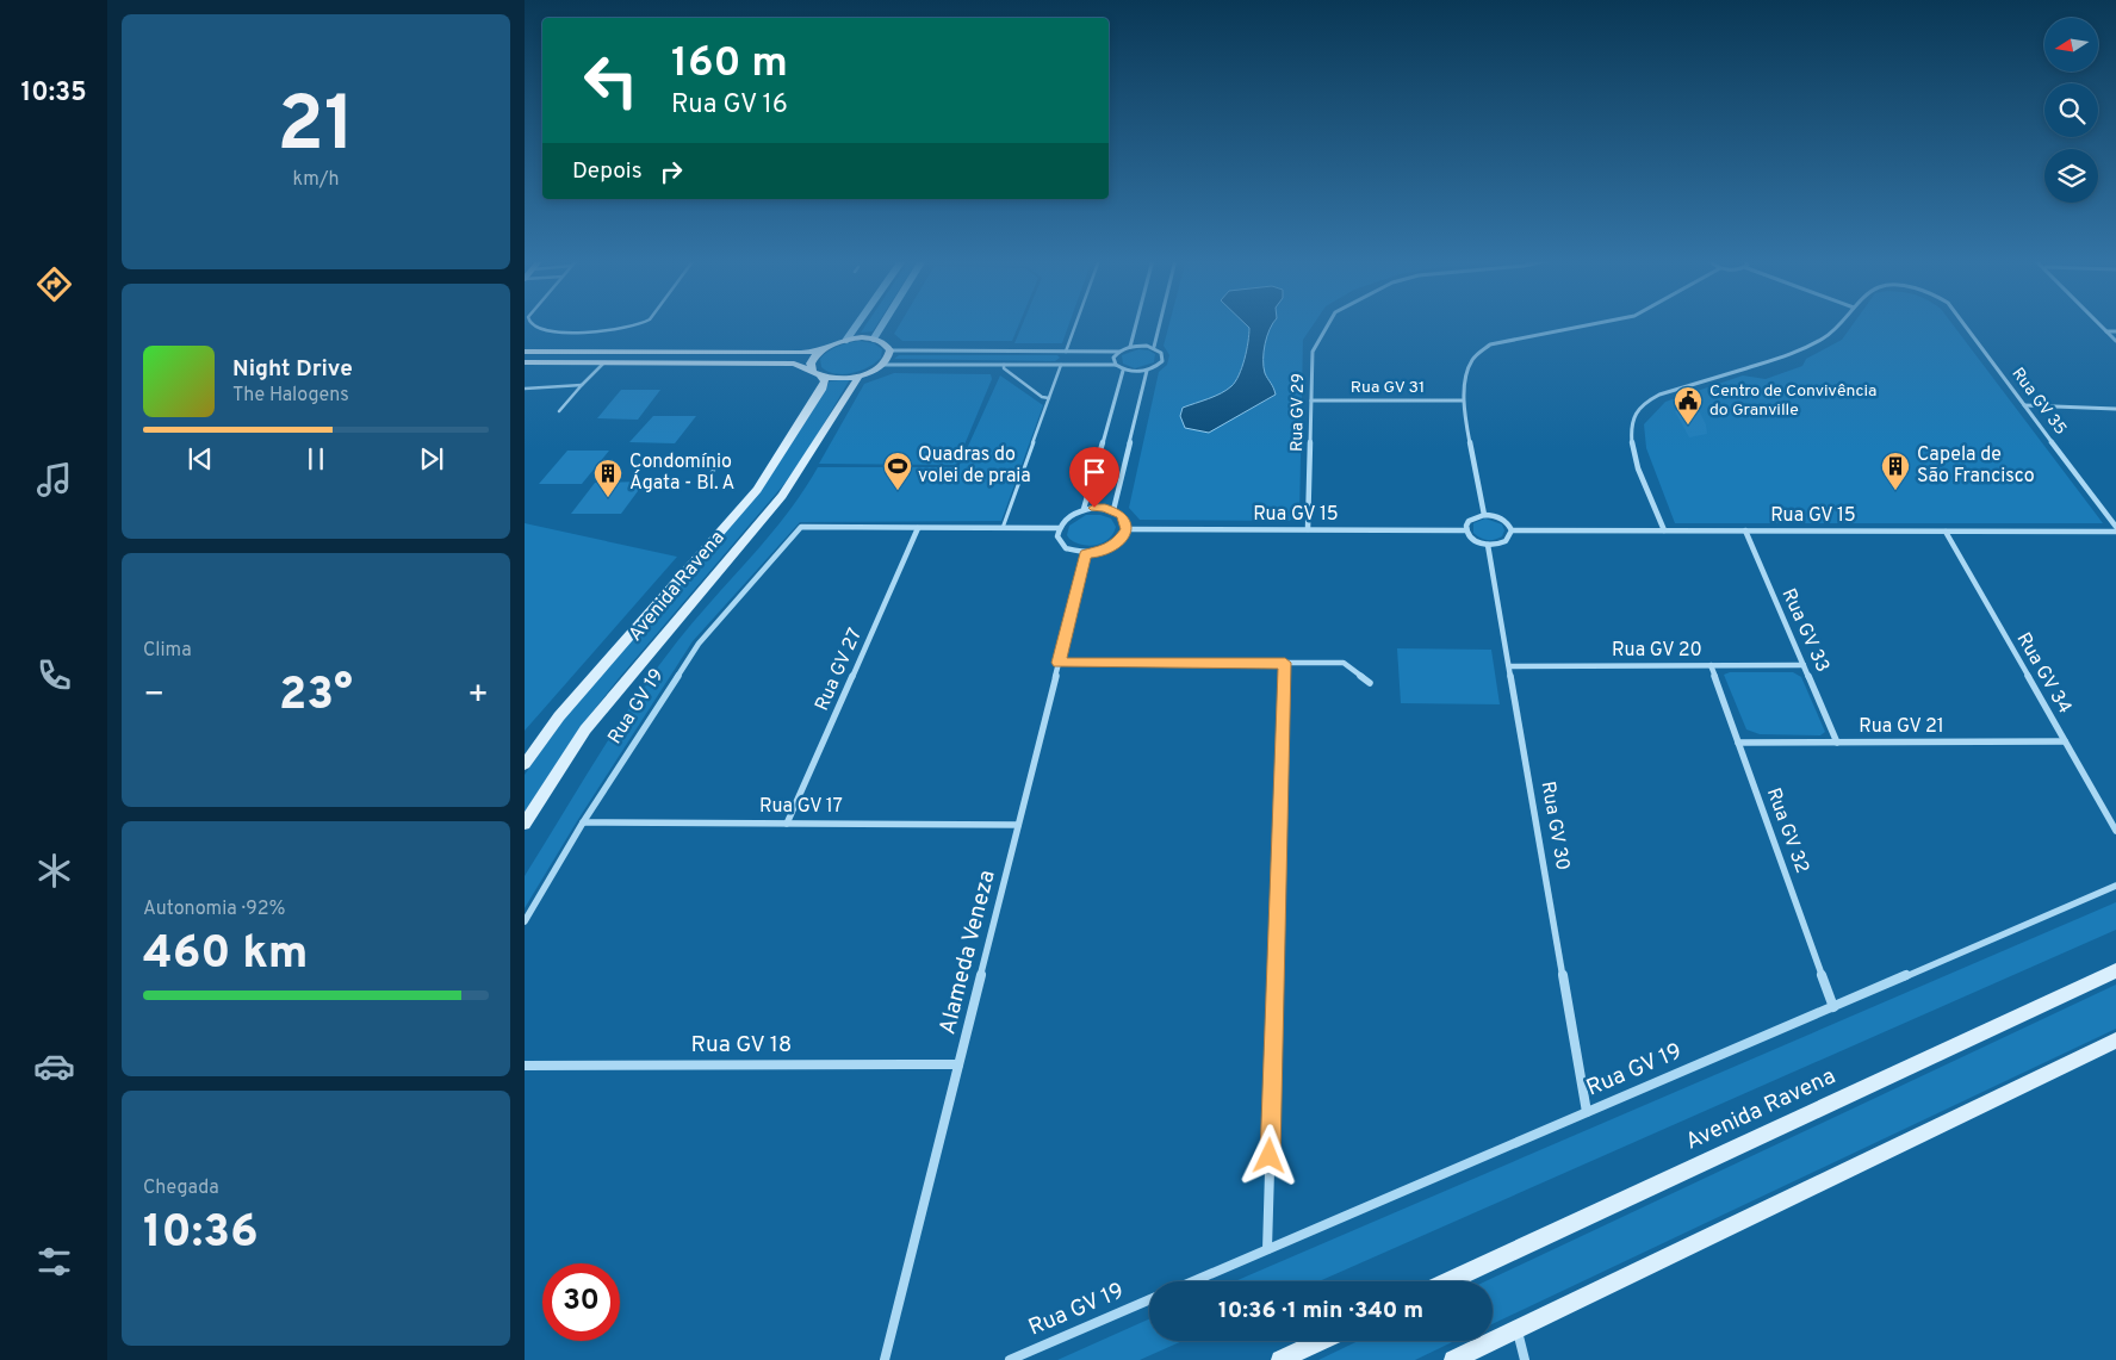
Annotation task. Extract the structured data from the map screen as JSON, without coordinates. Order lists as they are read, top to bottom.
{
  "streets": {
    "main road": ["Avenida Ravena"],
    "street": [
      "Rua GV 31",
      "Rua GV 35",
      "Rua GV 29",
      "Rua GV 15",
      "Rua GV 33",
      "Rua GV 20",
      "Rua GV 27",
      "Rua GV 34",
      "Rua GV 19",
      "Rua GV 21",
      "Rua GV 17",
      "Rua GV 30",
      "Rua GV 32",
      "Alameda Veneza",
      "Rua GV 18"
    ]
  },
  "crossings": [
    ["Rua GV 31", "Rua GV 29"],
    ["Rua GV 35", "Rua GV 15"],
    ["Rua GV 29", "Rua GV 15"],
    ["Rua GV 15", "Rua GV 33"],
    ["Rua GV 15", "Rua GV 34"],
    ["Rua GV 15", "Rua GV 30"],
    ["Rua GV 15", "Alameda Veneza"],
    ["Rua GV 33", "Rua GV 20"],
    ["Rua GV 33", "Rua GV 21"],
    ["Rua GV 20", "Rua GV 30"],
    ["Rua GV 20", "Rua GV 32"],
    ["Rua GV 27", "Rua GV 19"],
    ["Rua GV 27", "Rua GV 17"],
    ["Rua GV 34", "Rua GV 21"],
    ["Rua GV 19", "Rua GV 17"],
    ["Rua GV 19", "Rua GV 30"],
    ["Rua GV 19", "Rua GV 32"],
    ["Rua GV 21", "Rua GV 32"],
    ["Rua GV 17", "Alameda Veneza"],
    ["Alameda Veneza", "Rua GV 18"]
  ],
  "places": {
    "public building": ["Centro de Convivência do Granville"],
    "sports": ["Quadras do volei de praia"],
    "building": ["Capela de São Francisco", "Condomínio Ágata - Bl. A"]
  },
  "north": "left",
  "page": {
    "tabs": "10:35",
    "tile": [
      ["21", "km/h"],
      "Clima",
      ["Autonomia · 92%", "460 km"],
      ["Chegada", "10:36"]
    ],
    "turn": ["160 m", "Rua GV 16"],
    "then": "Depois",
    "song": ["Night Drive", "The Halogens"],
    "heat": ["−", "23°", "+"],
    "limit": "30",
    "trip": "10:36 · 1 min · 340 m"
  }
}
